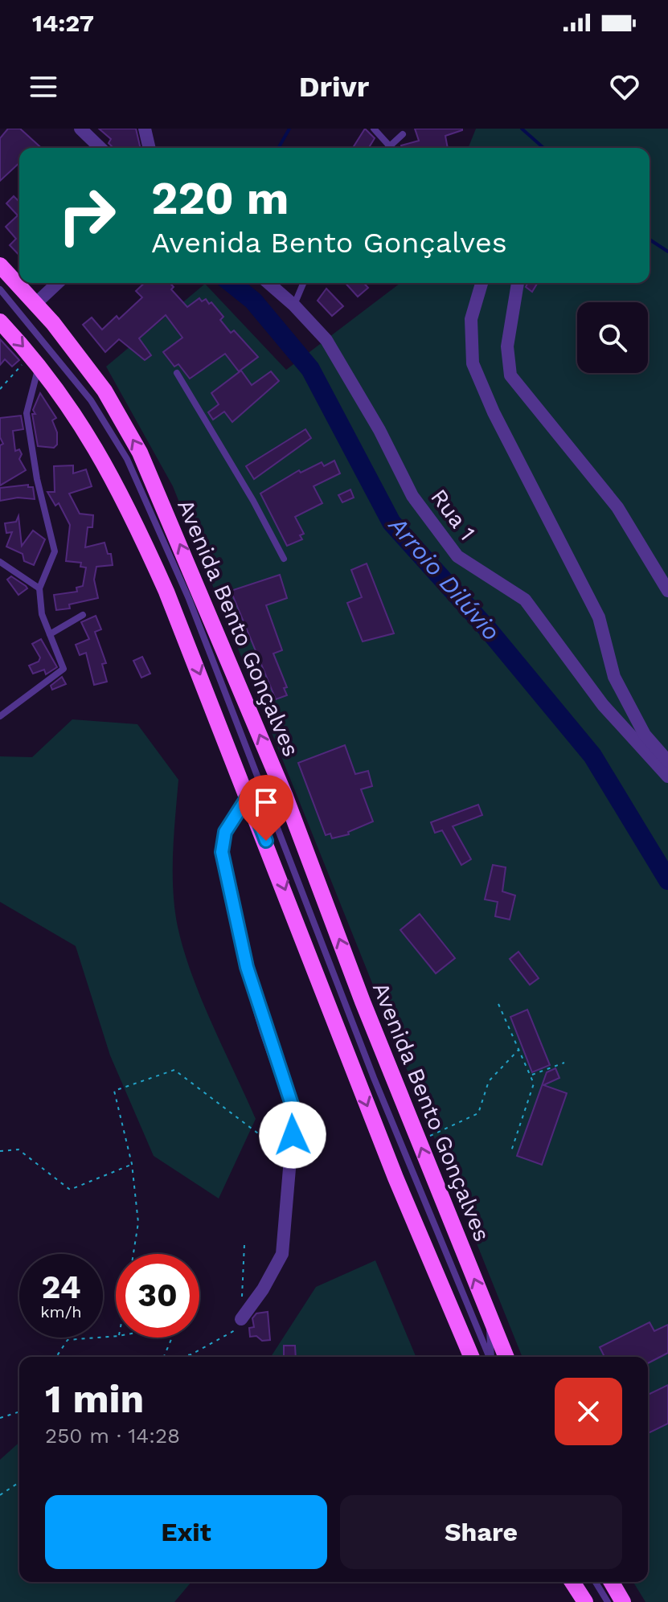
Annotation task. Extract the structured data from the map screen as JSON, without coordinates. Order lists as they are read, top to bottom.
{
  "streets": {
    "main road": ["Avenida Bento Gonçalves"],
    "street": ["Rua 1"]
  },
  "water": ["Arroio Dilúvio"],
  "page": {
    "status": "14:27",
    "header": "Drivr",
    "turn": ["220 m", "Avenida Bento Gonçalves"],
    "speed": "24 km/h",
    "limit": "30",
    "heading": ["1 min", "250 m · 14:28"],
    "buttons": ["Exit", "Share"]
  }
}
